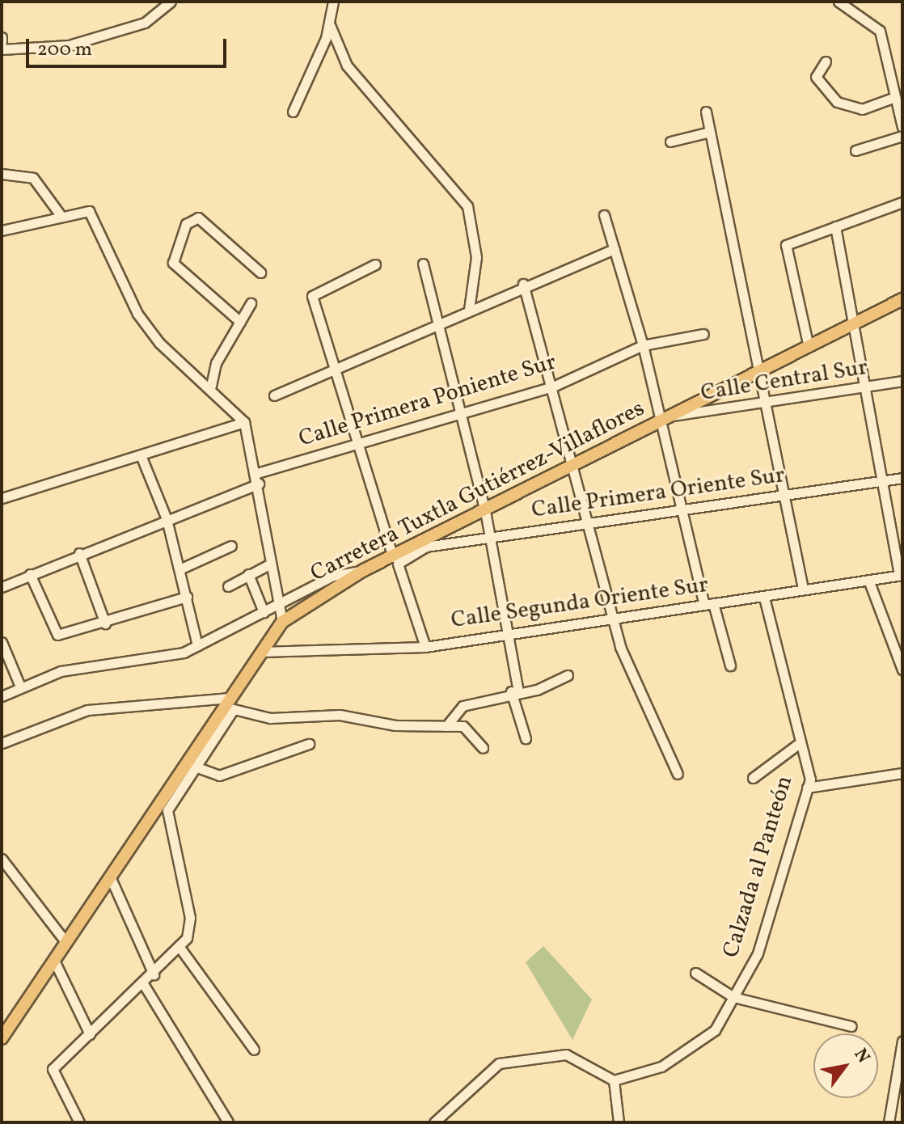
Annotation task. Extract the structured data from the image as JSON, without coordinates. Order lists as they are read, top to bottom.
{
  "streets": {
    "main road": ["Carretera Tuxtla Gutiérrez-Villaflores"],
    "street": [
      "Calle Central Sur",
      "Calle Primera Poniente Sur",
      "Calle Primera Oriente Sur",
      "Calle Segunda Oriente Sur",
      "Calzada al Panteón"
    ]
  },
  "crossings": [
    ["Calle Central Sur", "Carretera Tuxtla Gutiérrez-Villaflores"],
    ["Carretera Tuxtla Gutiérrez-Villaflores", "Calle Primera Oriente Sur"],
    ["Carretera Tuxtla Gutiérrez-Villaflores", "Calle Segunda Oriente Sur"],
    ["Calle Segunda Oriente Sur", "Calzada al Panteón"]
  ],
  "scale_bar": "200 m",
  "north": "top right"
}
